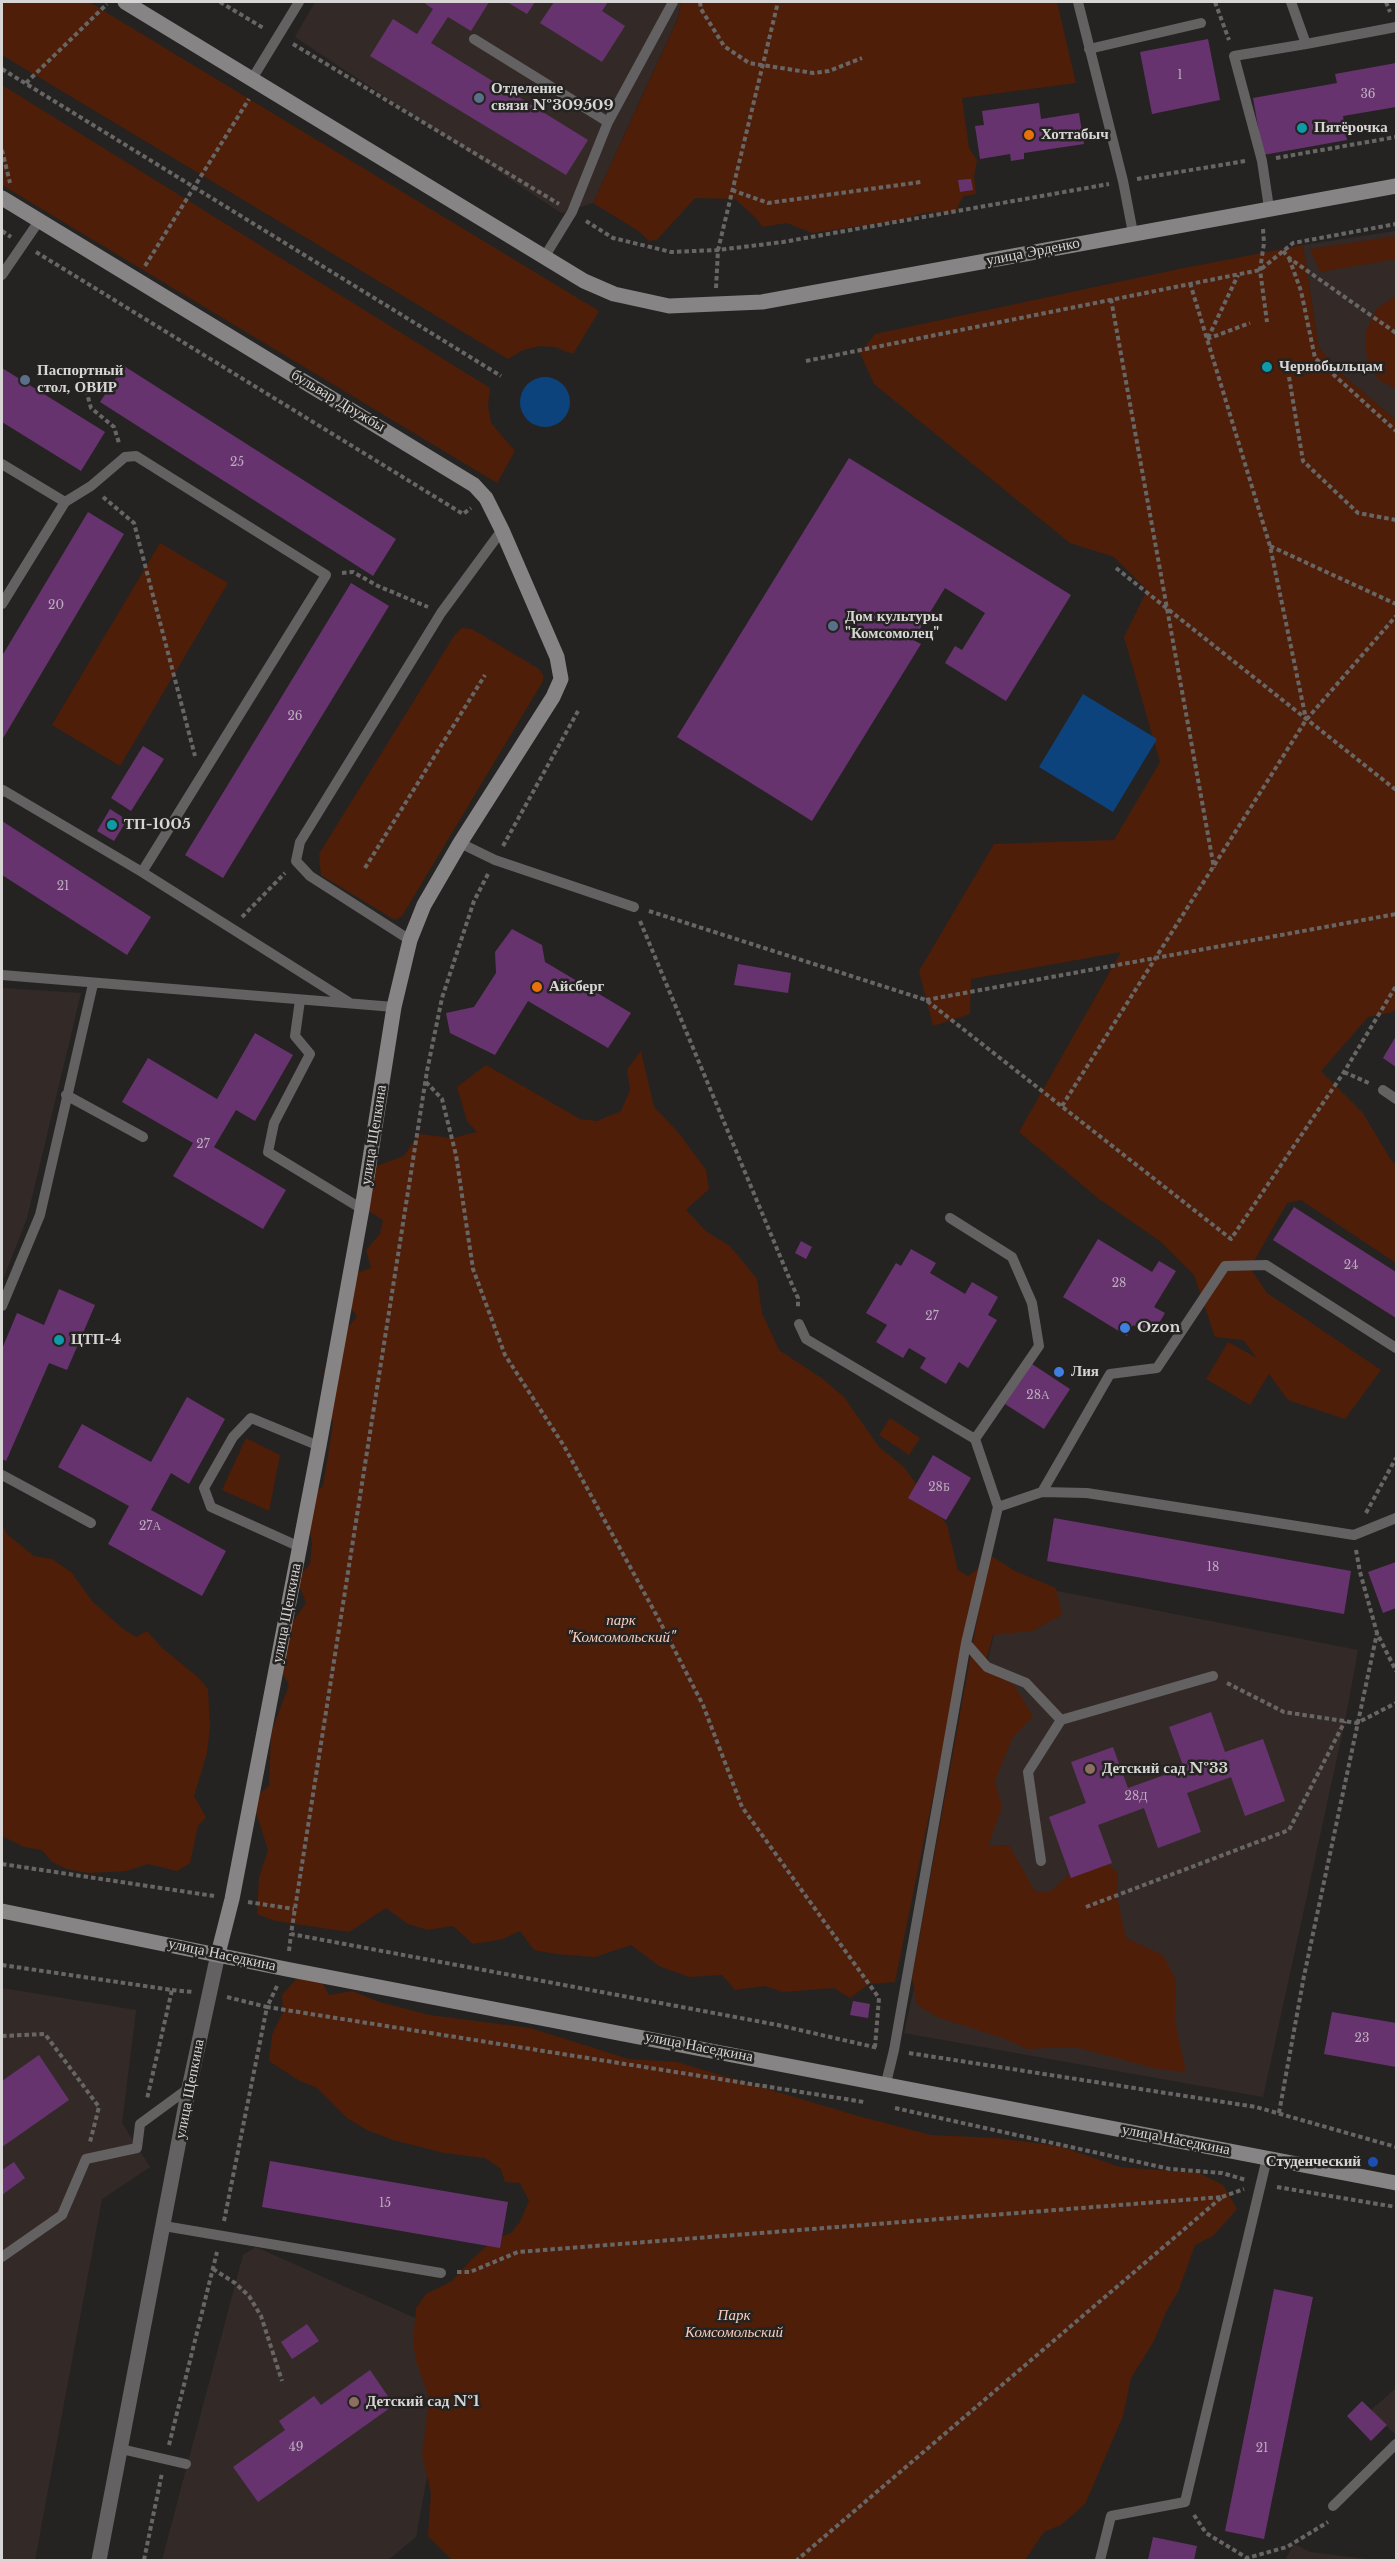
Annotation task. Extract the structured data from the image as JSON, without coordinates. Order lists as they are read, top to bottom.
{
  "streets": {
    "main road": [
      "улица Эрденко",
      "бульвар Дружбы",
      "улица Щепкина",
      "улица Наседкина"
    ]
  },
  "crossings": [
    ["бульвар Дружбы", "улица Щепкина"],
    ["улица Щепкина", "улица Наседкина"]
  ],
  "parks": ["парк \"Комсомольский\"", "Парк Комсомольский"],
  "places": [
    "Отделение связи №309509",
    "Пятёрочка",
    "Хоттабыч",
    "Чернобыльцам",
    "Паспортный стол, ОВИР",
    "Дом культуры \"Комсомолец\"",
    "ТП-1005",
    "Айсберг",
    "Ozon",
    "ЦТП-4",
    "Лия",
    "Детский сад №33",
    "Студенческий",
    "Детский сад №1"
  ],
  "house_numbers": [
    "1",
    "36",
    "25",
    "20",
    "26",
    "21",
    "27",
    "24",
    "28",
    "27",
    "28А",
    "28Б",
    "27А",
    "18",
    "28Д",
    "23",
    "15",
    "49",
    "21"
  ]
}
